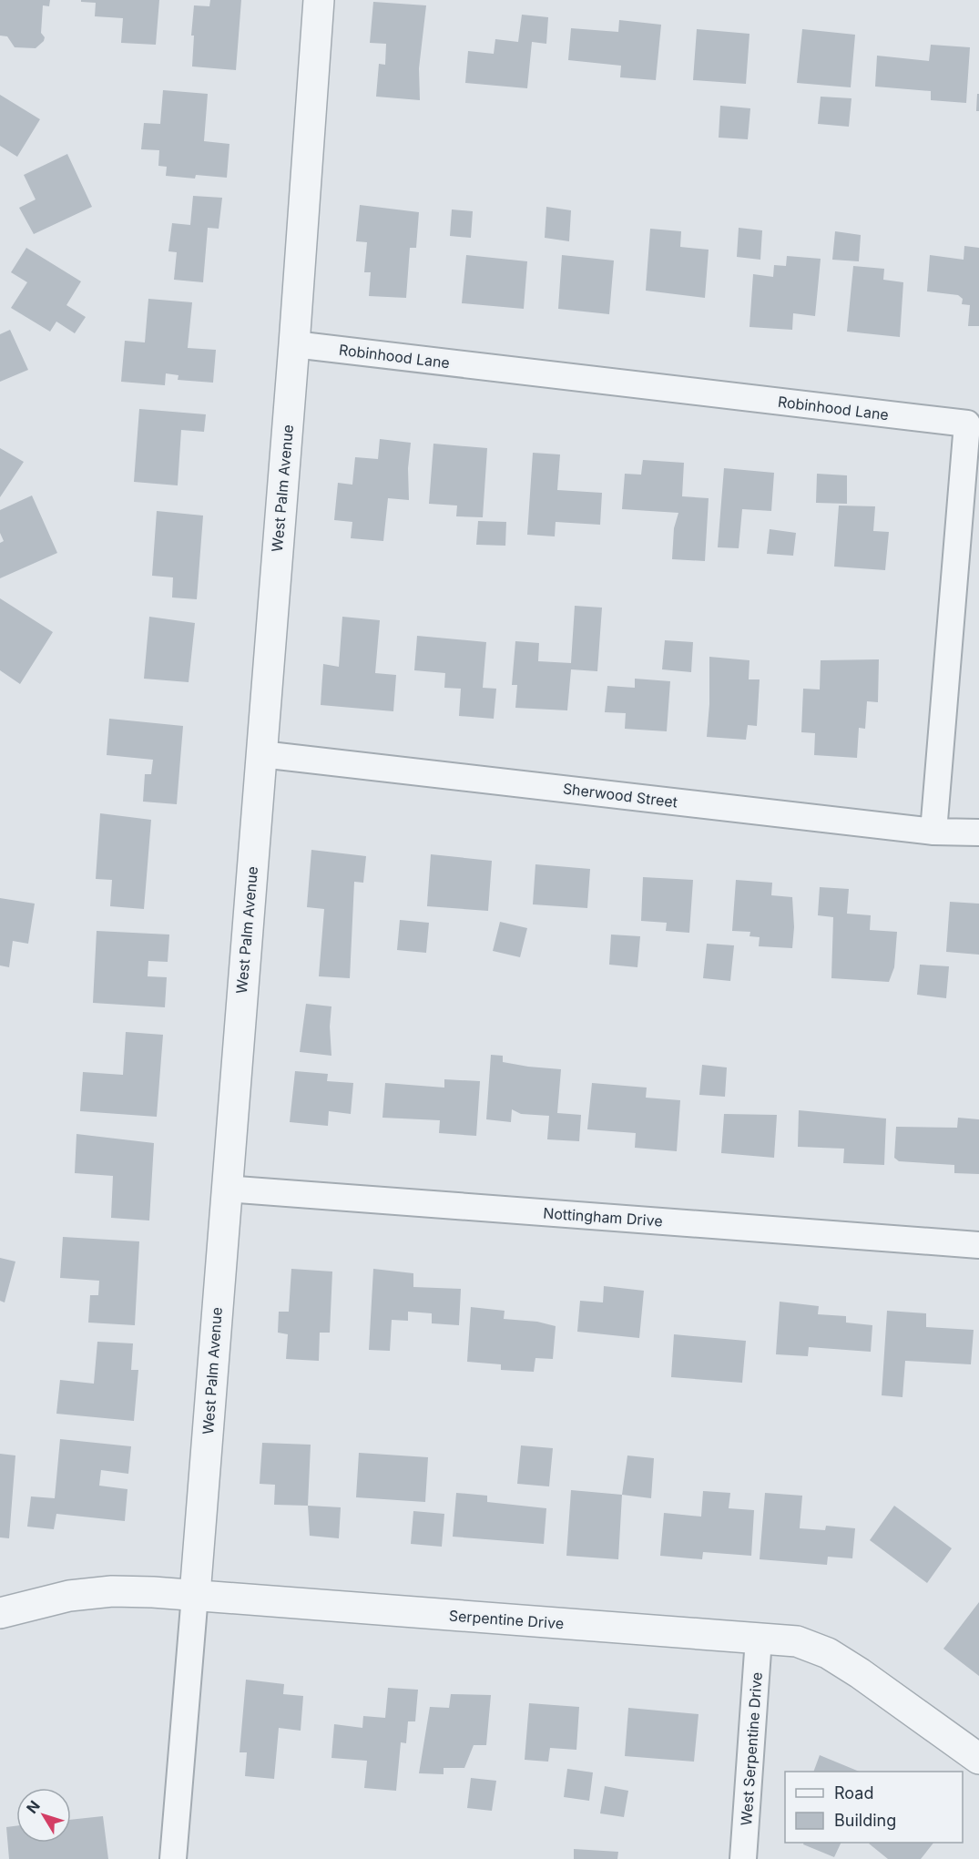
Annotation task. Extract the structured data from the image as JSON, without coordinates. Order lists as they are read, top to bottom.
{
  "streets": {
    "street": [
      "Robinhood Lane",
      "West Palm Avenue",
      "Sherwood Street",
      "Nottingham Drive",
      "Serpentine Drive",
      "West Serpentine Drive"
    ]
  },
  "crossings": [
    ["Robinhood Lane", "West Palm Avenue"],
    ["Robinhood Lane", "Sherwood Street"],
    ["West Palm Avenue", "Sherwood Street"],
    ["West Palm Avenue", "Nottingham Drive"],
    ["West Palm Avenue", "Serpentine Drive"],
    ["Serpentine Drive", "West Serpentine Drive"]
  ],
  "legend": ["Road", "Building"],
  "north": "top left"
}
